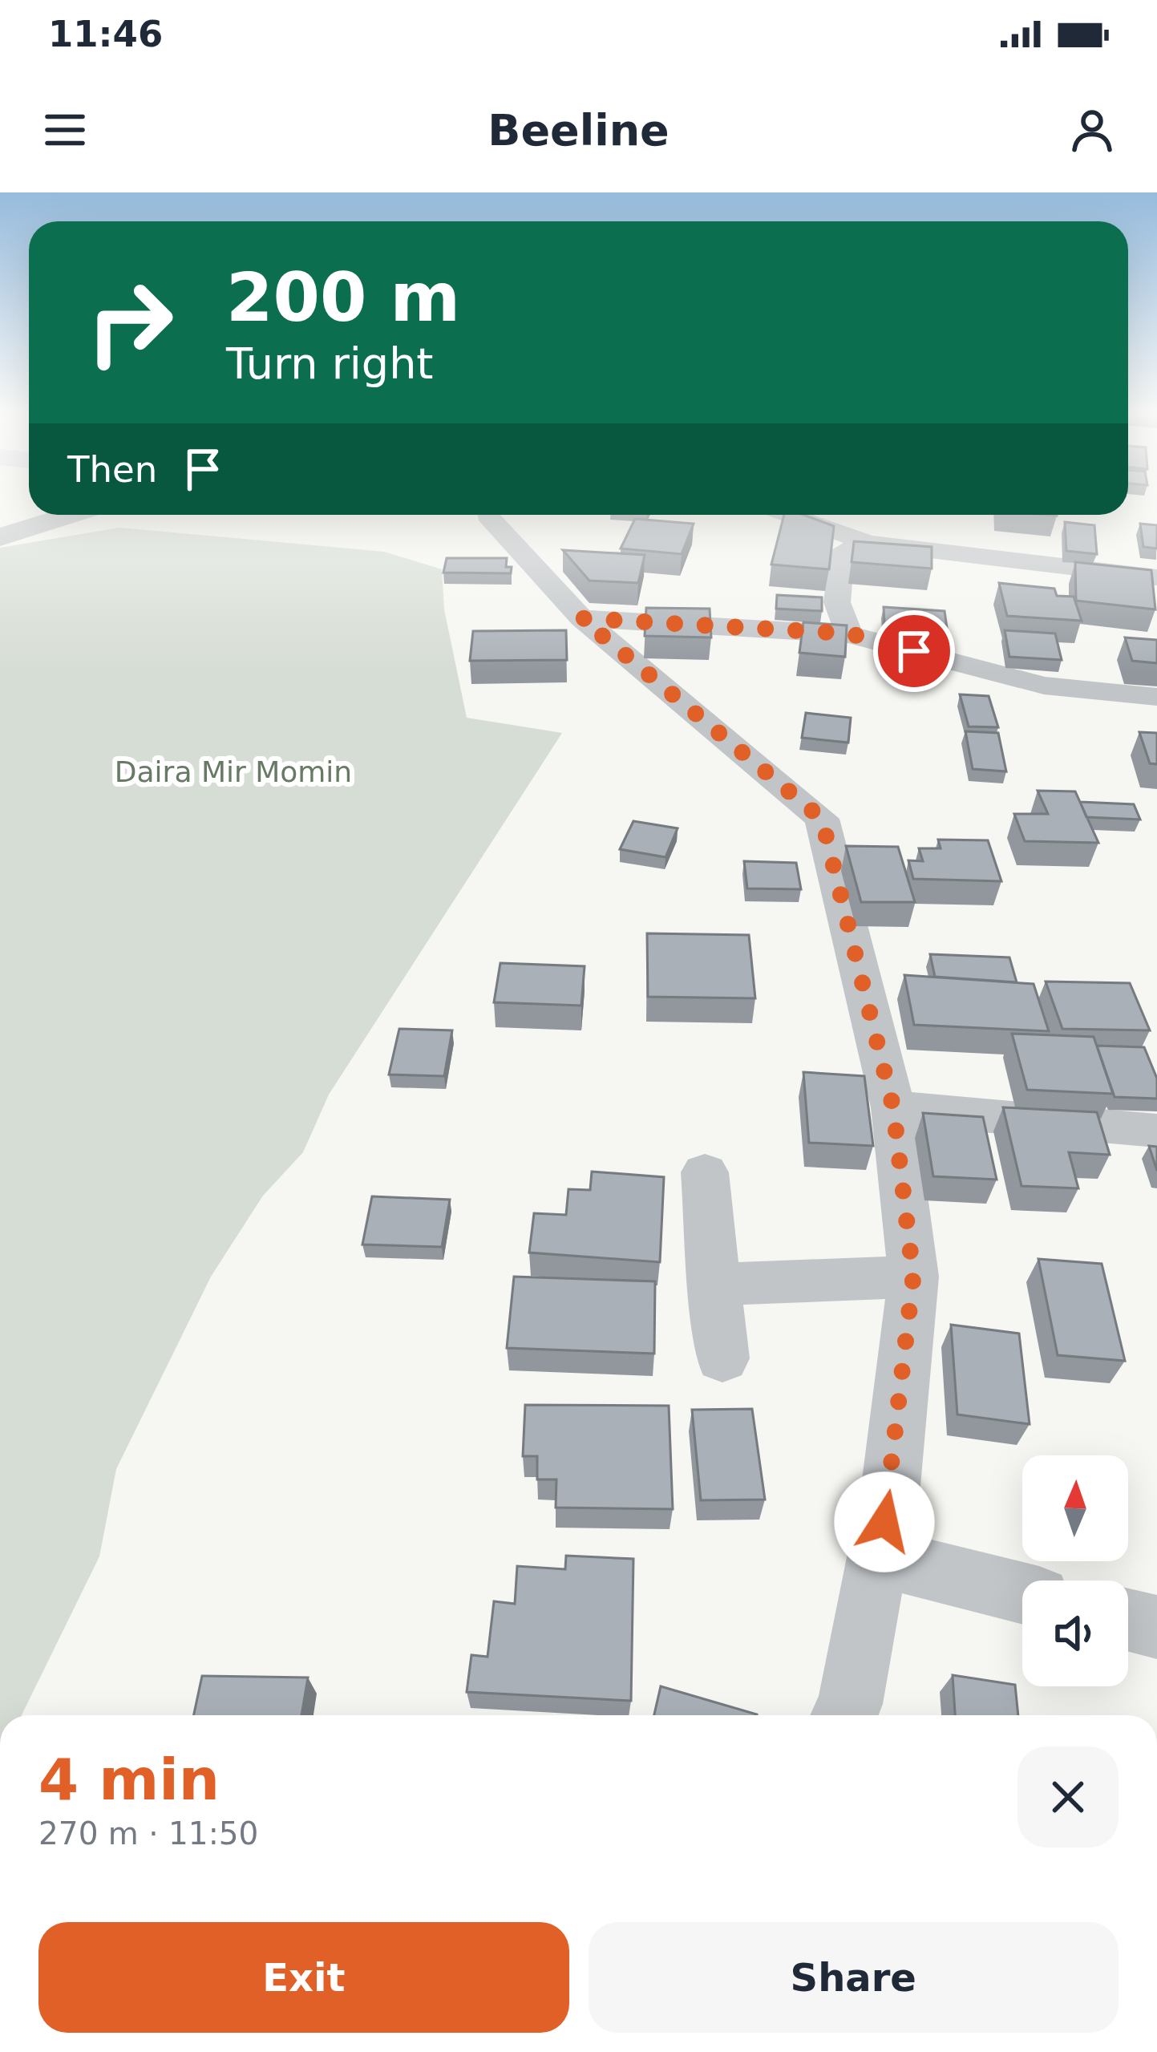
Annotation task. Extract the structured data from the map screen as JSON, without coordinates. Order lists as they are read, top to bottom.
{
  "parks": ["Daira Mir Momin"],
  "north": "top",
  "page": {
    "status": "11:46",
    "header": "Beeline",
    "turn": ["200 m", "Turn right"],
    "then": "Then",
    "heading": ["4 min", "270 m · 11:50"],
    "buttons": ["Exit", "Share"]
  }
}
